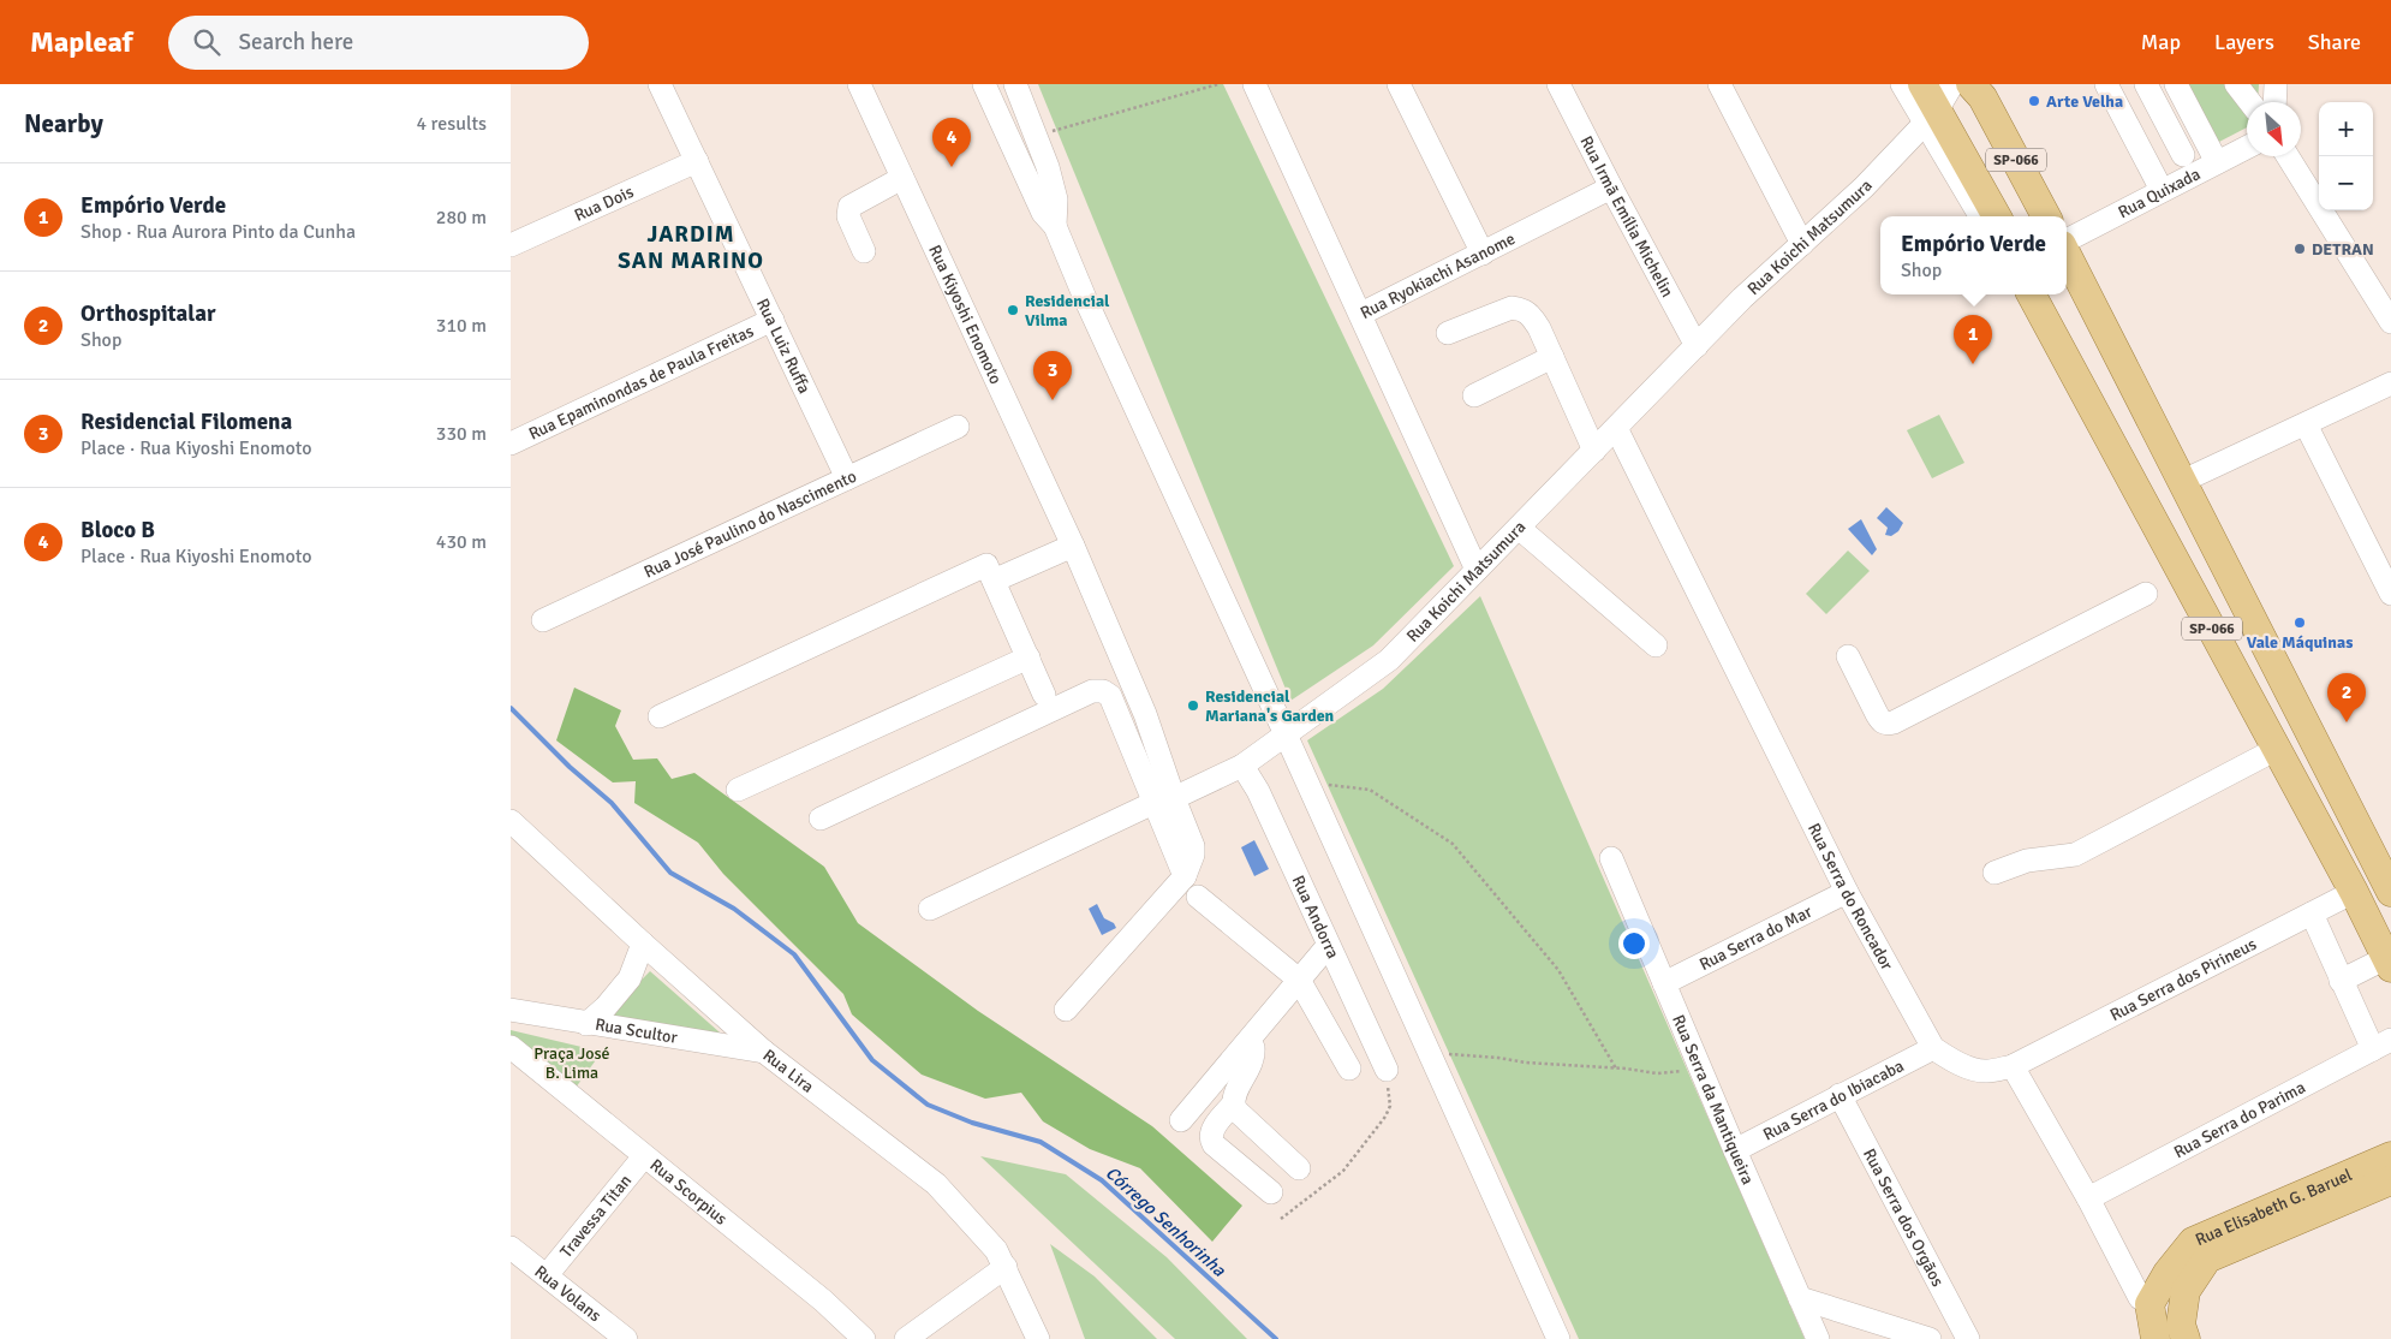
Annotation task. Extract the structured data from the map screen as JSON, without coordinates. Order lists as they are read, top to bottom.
{
  "streets": {
    "main road": ["SP-066", "Rua Elisabeth G. Baruel"],
    "street": [
      "Rua Quixada",
      "Rua Dois",
      "Rua Irmã Emília Michelin",
      "Rua Koichi Matsumura",
      "Rua Ryokiachi Asanome",
      "Rua Kiyoshi Enomoto",
      "Rua Luiz Ruffa",
      "Rua Epaminondas de Paula Freitas",
      "Rua José Paulino do Nascimento",
      "Rua Serra do Roncador",
      "Rua Andorra",
      "Rua Serra do Mar",
      "Rua Serra dos Pirineus",
      "Rua Scultor",
      "Rua Lira",
      "Rua Serra da Mantiqueira",
      "Rua Serra do Ibiacaba",
      "Rua Serra do Parima",
      "Rua Scorpius",
      "Travessa Titan",
      "Rua Serra dos Orgãos",
      "Rua Volans"
    ]
  },
  "crossings": [
    ["SP-066", "Rua Koichi Matsumura"],
    ["SP-066", "Rua Serra dos Pirineus"],
    ["Rua Dois", "Rua Luiz Ruffa"],
    ["Rua Irmã Emília Michelin", "Rua Koichi Matsumura"],
    ["Rua Irmã Emília Michelin", "Rua Ryokiachi Asanome"],
    ["Rua Koichi Matsumura", "Rua Serra do Roncador"],
    ["Rua Koichi Matsumura", "Rua Andorra"],
    ["Rua Luiz Ruffa", "Rua Epaminondas de Paula Freitas"],
    ["Rua Luiz Ruffa", "Rua José Paulino do Nascimento"],
    ["Rua Serra do Roncador", "Rua Serra do Mar"],
    ["Rua Serra do Roncador", "Rua Serra do Ibiacaba"],
    ["Rua Serra do Mar", "Rua Serra da Mantiqueira"],
    ["Rua Scultor", "Rua Lira"],
    ["Rua Serra da Mantiqueira", "Rua Serra do Ibiacaba"],
    ["Rua Serra do Ibiacaba", "Rua Serra dos Orgãos"],
    ["Rua Scorpius", "Travessa Titan"],
    ["Travessa Titan", "Rua Volans"]
  ],
  "districts": ["JARDIM SAN MARINO"],
  "water": ["Córrego Senhorinha"],
  "parks": ["Praça José B. Lima"],
  "places": [
    "Arte Velha",
    "DETRAN",
    "Residencial Vilma",
    "Vale Máquinas",
    "Residencial Mariana's Garden"
  ],
  "north": "bottom right",
  "page": {
    "header": "Mapleaf",
    "search": "Search here",
    "nav": ["Map", "Layers", "Share"],
    "heading": ["Nearby", "4 results"],
    "map_buttons": ["+", "−"],
    "pins": [
      "4",
      "1",
      "3",
      "2"
    ],
    "list": [
      {
        "mark": "1",
        "name": "Empório Verde",
        "note": "Shop · Rua Aurora Pinto da Cunha",
        "value": "280 m"
      },
      {
        "mark": "2",
        "name": "Orthospitalar",
        "note": "Shop",
        "value": "310 m"
      },
      {
        "mark": "3",
        "name": "Residencial Filomena",
        "note": "Place · Rua Kiyoshi Enomoto",
        "value": "330 m"
      },
      {
        "mark": "4",
        "name": "Bloco B",
        "note": "Place · Rua Kiyoshi Enomoto",
        "value": "430 m"
      }
    ],
    "popup": ["Empório Verde", "Shop"]
  }
}
